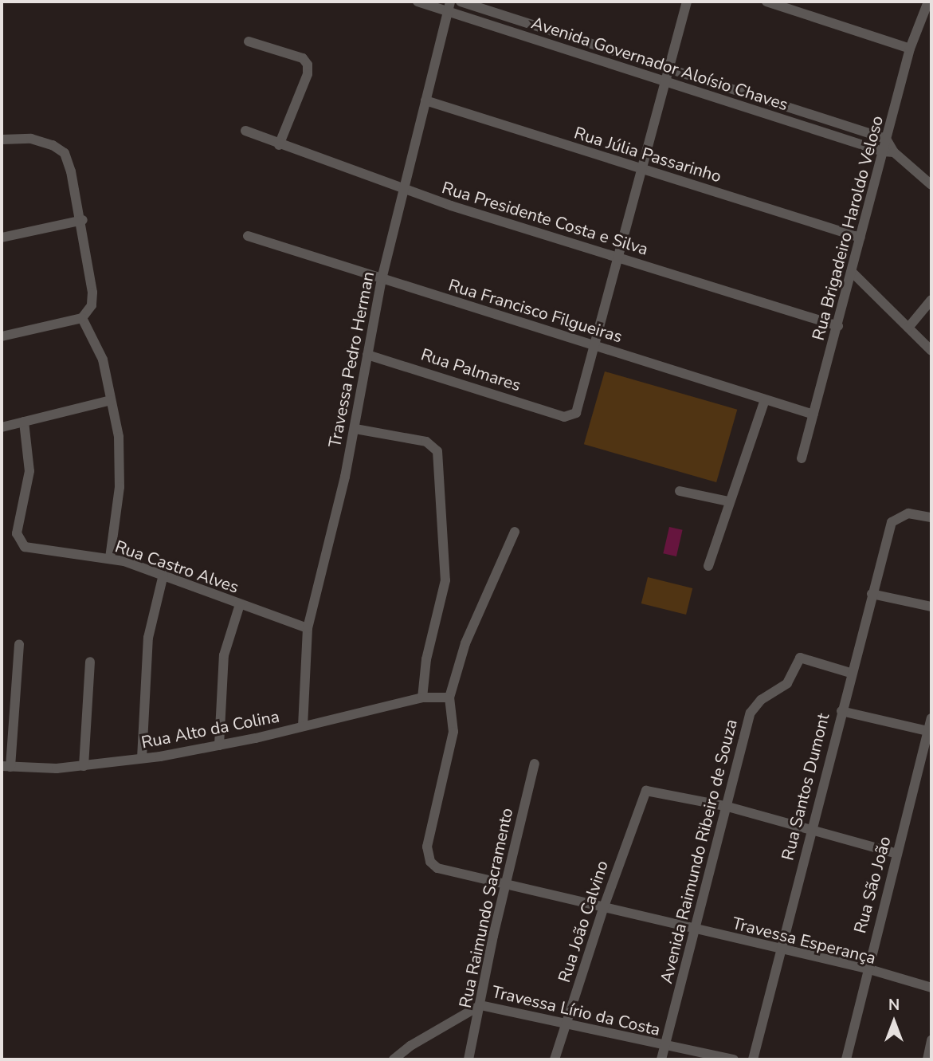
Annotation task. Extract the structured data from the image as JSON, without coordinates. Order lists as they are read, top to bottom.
{
  "streets": {
    "street": [
      "Avenida Governador Aloísio Chaves",
      "Rua Júlia Passarinho",
      "Rua Presidente Costa e Silva",
      "Rua Brigadeiro Haroldo Veloso",
      "Rua Francisco Filgueiras",
      "Travessa Pedro Herman",
      "Rua Palmares",
      "Rua Castro Alves",
      "Rua Alto da Colina",
      "Rua Santos Dumont",
      "Avenida Raimundo Ribeiro de Souza",
      "Rua São João",
      "Rua Raimundo Sacramento",
      "Rua João Calvino",
      "Travessa Esperança",
      "Travessa Lírio da Costa"
    ]
  },
  "crossings": [
    ["Avenida Governador Aloísio Chaves", "Rua Brigadeiro Haroldo Veloso"],
    ["Avenida Governador Aloísio Chaves", "Travessa Pedro Herman"],
    ["Rua Júlia Passarinho", "Rua Brigadeiro Haroldo Veloso"],
    ["Rua Júlia Passarinho", "Travessa Pedro Herman"],
    ["Rua Presidente Costa e Silva", "Rua Brigadeiro Haroldo Veloso"],
    ["Rua Presidente Costa e Silva", "Travessa Pedro Herman"],
    ["Rua Brigadeiro Haroldo Veloso", "Rua Francisco Filgueiras"],
    ["Rua Francisco Filgueiras", "Travessa Pedro Herman"],
    ["Rua Francisco Filgueiras", "Rua Palmares"],
    ["Travessa Pedro Herman", "Rua Palmares"],
    ["Travessa Pedro Herman", "Rua Castro Alves"],
    ["Travessa Pedro Herman", "Rua Alto da Colina"],
    ["Rua Alto da Colina", "Travessa Esperança"],
    ["Rua Santos Dumont", "Avenida Raimundo Ribeiro de Souza"],
    ["Rua Santos Dumont", "Travessa Esperança"],
    ["Avenida Raimundo Ribeiro de Souza", "Rua João Calvino"],
    ["Avenida Raimundo Ribeiro de Souza", "Travessa Esperança"],
    ["Avenida Raimundo Ribeiro de Souza", "Travessa Lírio da Costa"],
    ["Rua São João", "Travessa Esperança"],
    ["Rua Raimundo Sacramento", "Travessa Esperança"],
    ["Rua Raimundo Sacramento", "Travessa Lírio da Costa"],
    ["Rua João Calvino", "Travessa Esperança"],
    ["Rua João Calvino", "Travessa Lírio da Costa"]
  ],
  "north": "top"
}
